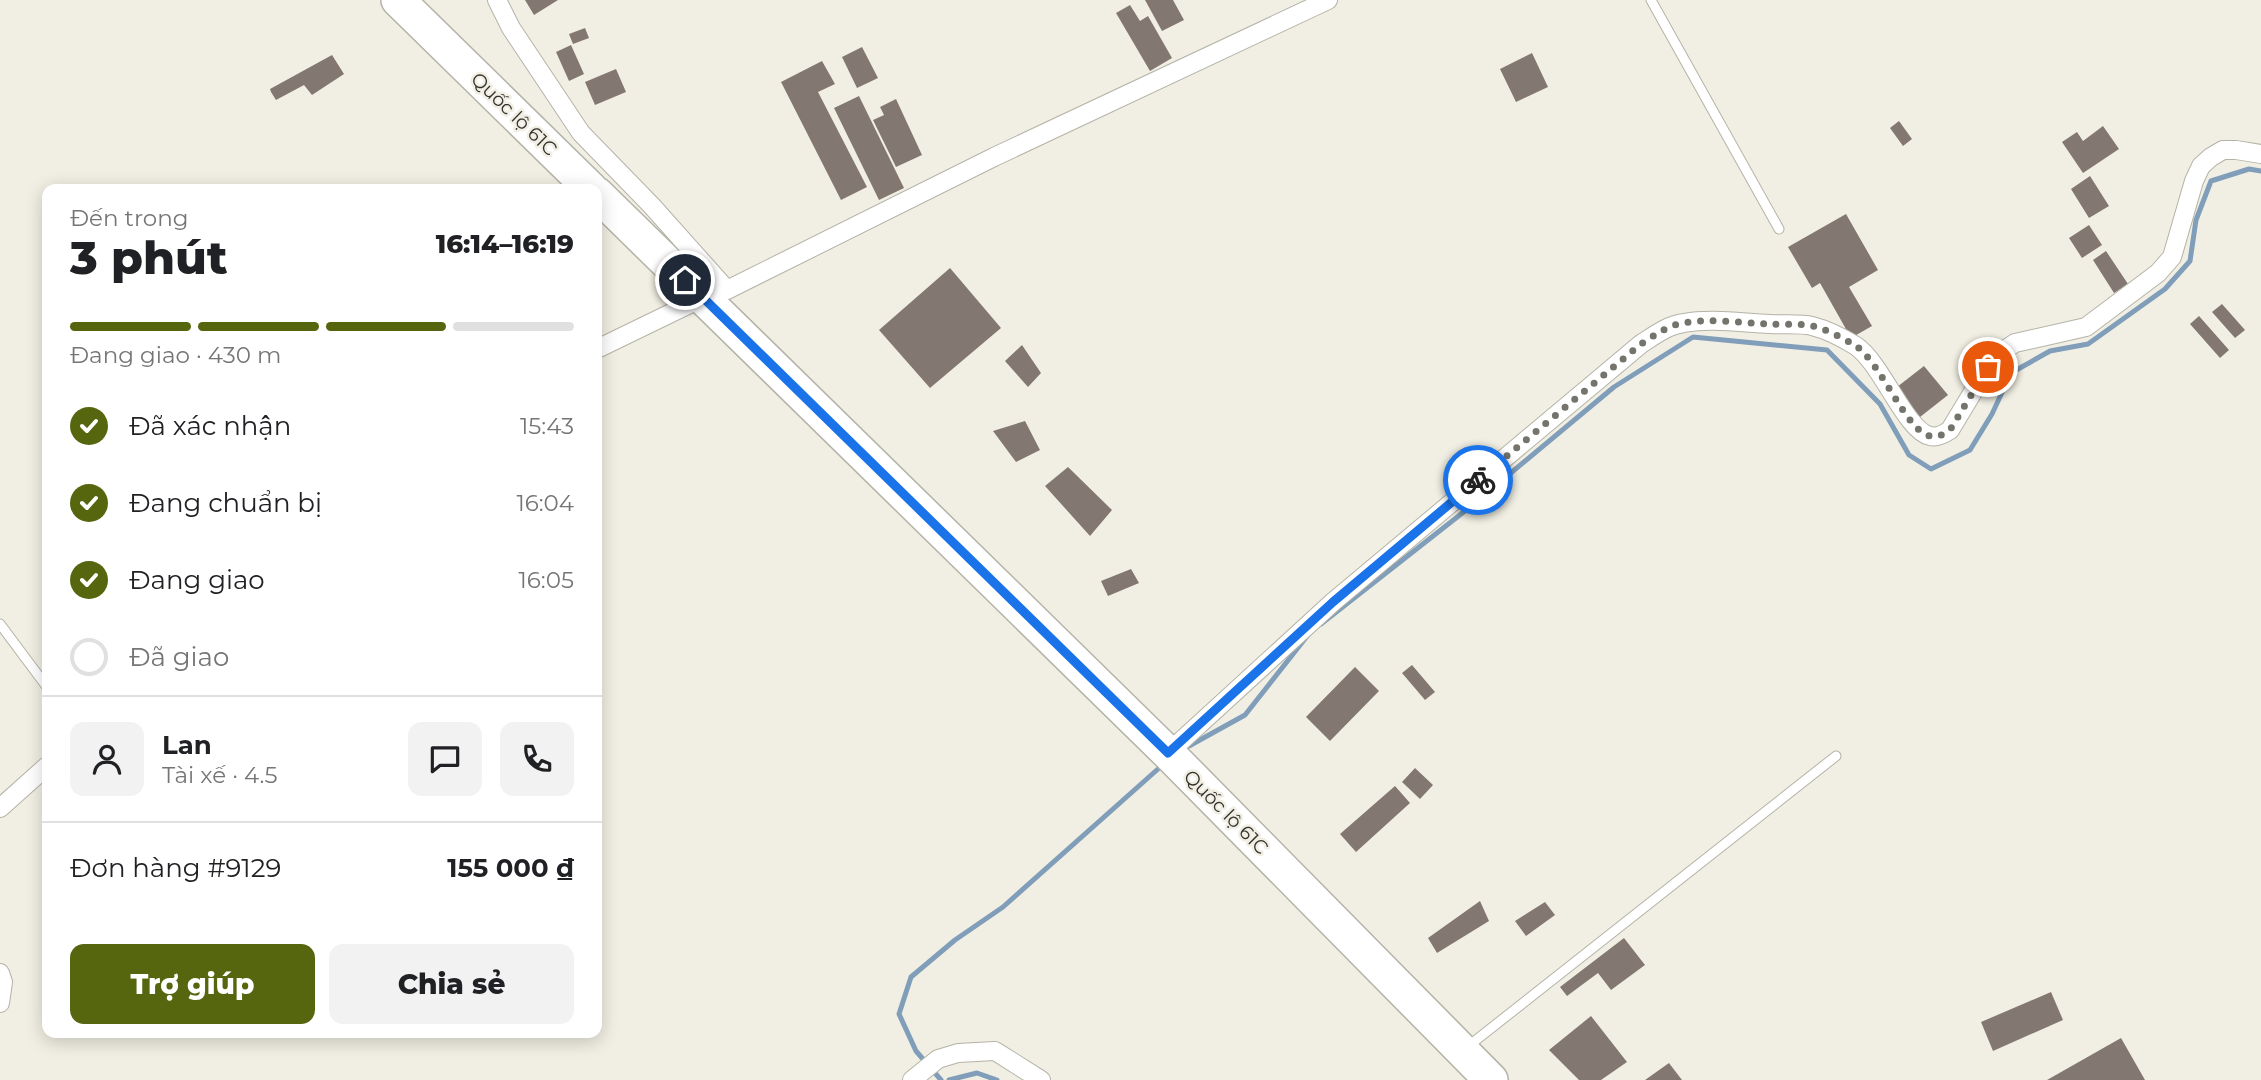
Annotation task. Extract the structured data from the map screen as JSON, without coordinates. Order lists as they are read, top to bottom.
{
  "streets": {
    "highway": ["Quốc lộ 61C"]
  },
  "page": {
    "heading": ["3 phút", "Đến trong", "16:14–16:19"],
    "panel": [
      "Lan",
      "Tài xế · 4.5",
      "Đơn hàng #9129",
      "155 000 ₫"
    ],
    "bar": "Đang giao · 430 m",
    "list": [
      ["Đã xác nhận", "15:43"],
      ["Đang chuẩn bị", "16:04"],
      ["Đang giao", "16:05"],
      "Đã giao"
    ],
    "buttons": ["Trợ giúp", "Chia sẻ"]
  }
}
